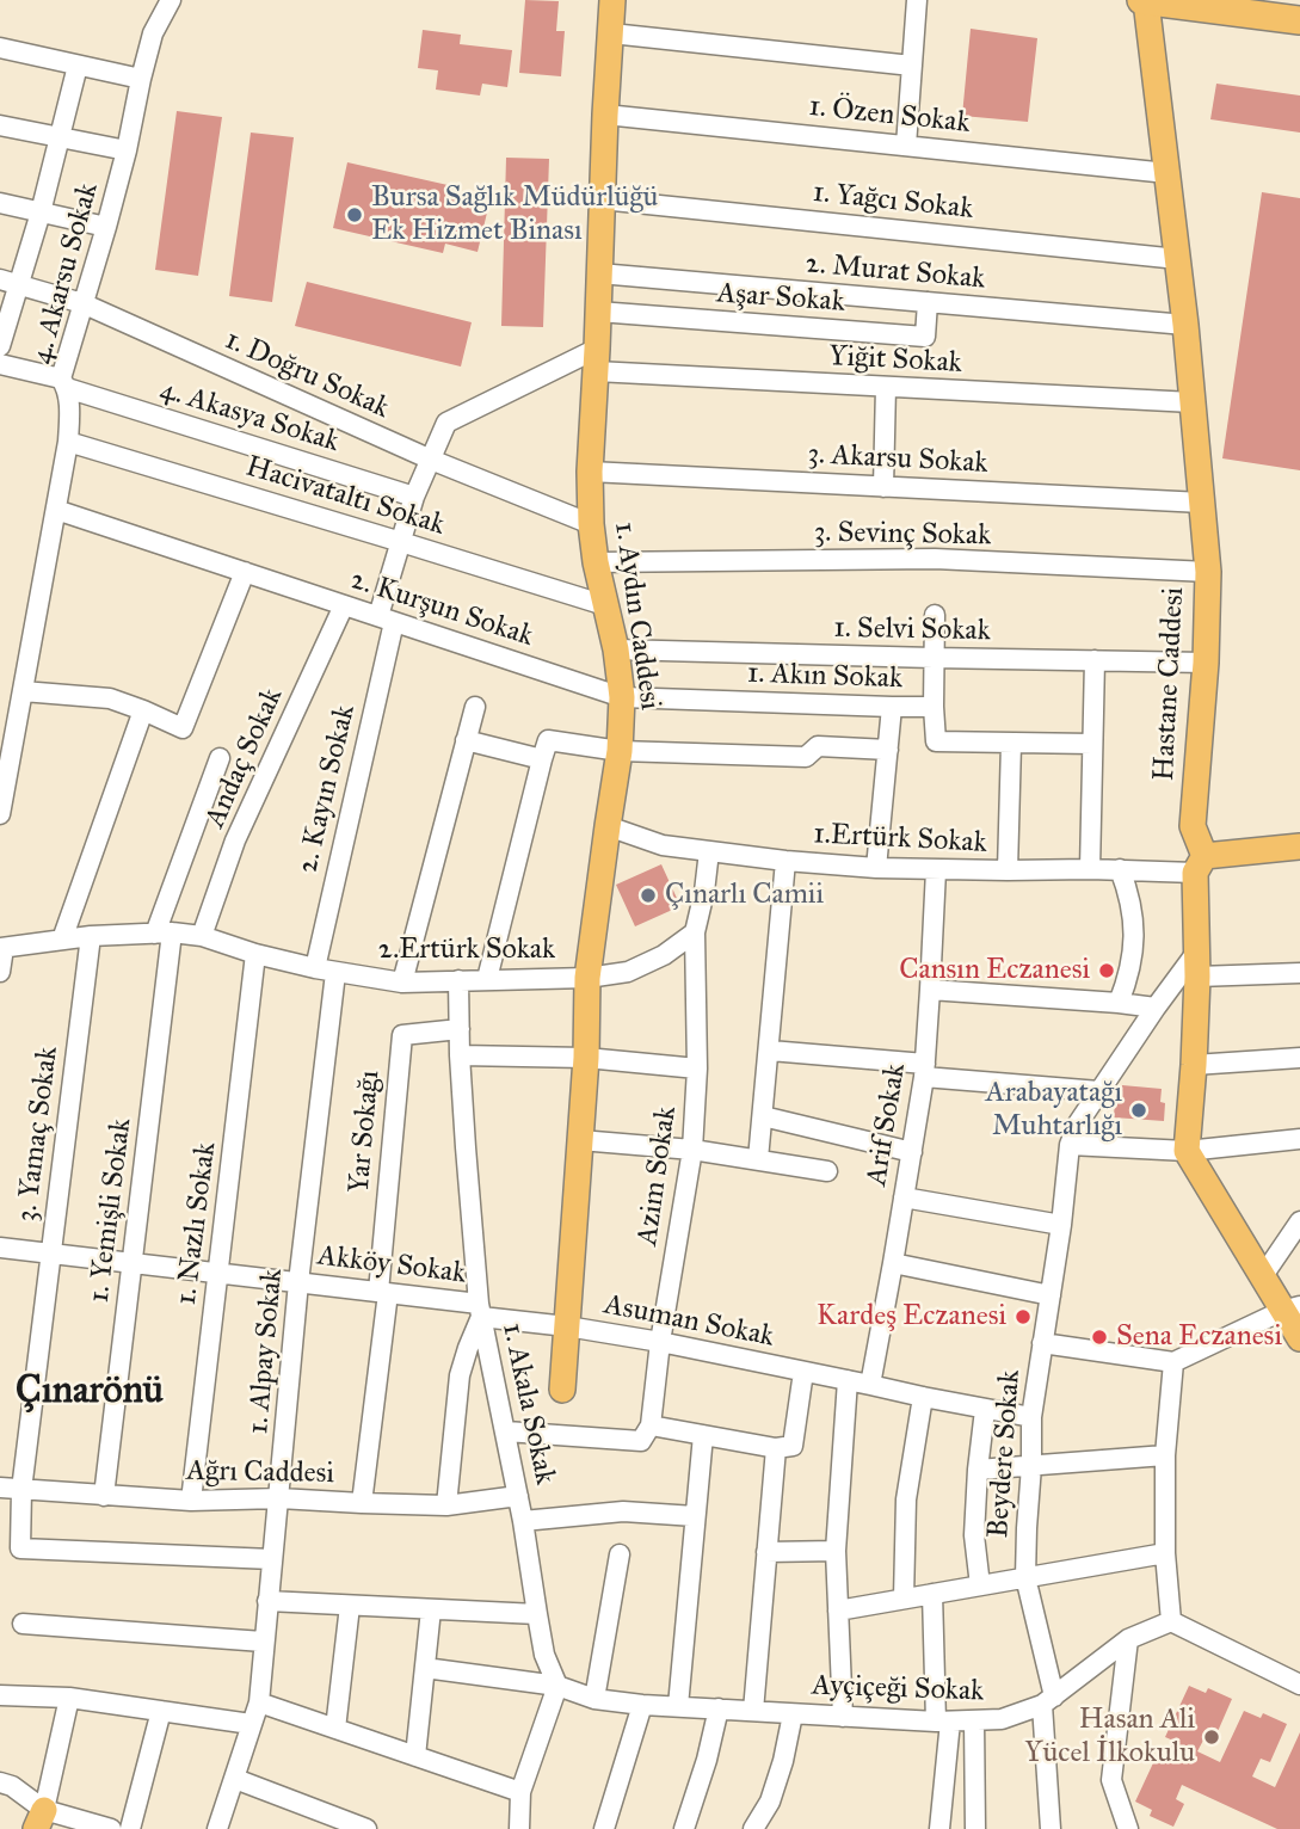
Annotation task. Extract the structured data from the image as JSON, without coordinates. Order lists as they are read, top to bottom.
{
  "streets": {
    "main road": ["1. Aydın Caddesi", "Hastane Caddesi"],
    "street": [
      "1. Özen Sokak",
      "1. Yağcı Sokak",
      "2. Murat Sokak",
      "4. Akarsu Sokak",
      "Aşar Sokak",
      "Yiğit Sokak",
      "1. Doğru Sokak",
      "4. Akasya Sokak",
      "3. Akarsu Sokak",
      "Hacivataltı Sokak",
      "3. Sevinç Sokak",
      "2. Kurşun Sokak",
      "1. Selvi Sokak",
      "1. Akın Sokak",
      "Andaç Sokak",
      "2. Kayın Sokak",
      "1.Ertürk Sokak",
      "2.Ertürk Sokak",
      "Arif Sokak",
      "Yar Sokağı",
      "3. Yamaç Sokak",
      "Azim Sokak",
      "1. Yemişli Sokak",
      "1. Nazlı Sokak",
      "Akköy Sokak",
      "Asuman Sokak",
      "1. Alpay Sokak",
      "1. Akala Sokak",
      "Beydere Sokak",
      "Ağrı Caddesi",
      "Ayçiçeği Sokak"
    ]
  },
  "crossings": [
    ["1. Özen Sokak", "1. Aydın Caddesi"],
    ["1. Özen Sokak", "Hastane Caddesi"],
    ["1. Yağcı Sokak", "1. Aydın Caddesi"],
    ["1. Yağcı Sokak", "Hastane Caddesi"],
    ["2. Murat Sokak", "Aşar Sokak"],
    ["2. Murat Sokak", "1. Aydın Caddesi"],
    ["2. Murat Sokak", "Hastane Caddesi"],
    ["4. Akarsu Sokak", "1. Doğru Sokak"],
    ["4. Akarsu Sokak", "4. Akasya Sokak"],
    ["4. Akarsu Sokak", "Hacivataltı Sokak"],
    ["4. Akarsu Sokak", "2. Kurşun Sokak"],
    ["Aşar Sokak", "1. Aydın Caddesi"],
    ["Yiğit Sokak", "1. Aydın Caddesi"],
    ["Yiğit Sokak", "Hastane Caddesi"],
    ["Yiğit Sokak", "2. Kayın Sokak"],
    ["1. Doğru Sokak", "1. Aydın Caddesi"],
    ["1. Doğru Sokak", "2. Kayın Sokak"],
    ["4. Akasya Sokak", "2. Kayın Sokak"],
    ["3. Akarsu Sokak", "1. Aydın Caddesi"],
    ["3. Akarsu Sokak", "Hastane Caddesi"],
    ["Hacivataltı Sokak", "1. Aydın Caddesi"],
    ["Hacivataltı Sokak", "2. Kayın Sokak"],
    ["3. Sevinç Sokak", "1. Aydın Caddesi"],
    ["3. Sevinç Sokak", "Hastane Caddesi"],
    ["2. Kurşun Sokak", "1. Aydın Caddesi"],
    ["2. Kurşun Sokak", "1. Akın Sokak"],
    ["2. Kurşun Sokak", "Andaç Sokak"],
    ["2. Kurşun Sokak", "2. Kayın Sokak"],
    ["1. Aydın Caddesi", "1. Selvi Sokak"],
    ["1. Aydın Caddesi", "1. Akın Sokak"],
    ["1. Aydın Caddesi", "2. Kayın Sokak"],
    ["1. Aydın Caddesi", "1.Ertürk Sokak"],
    ["1. Aydın Caddesi", "2.Ertürk Sokak"],
    ["1. Aydın Caddesi", "Asuman Sokak"],
    ["1. Selvi Sokak", "1. Akın Sokak"],
    ["1. Selvi Sokak", "Hastane Caddesi"],
    ["Hastane Caddesi", "1.Ertürk Sokak"],
    ["Hastane Caddesi", "Beydere Sokak"],
    ["Andaç Sokak", "2.Ertürk Sokak"],
    ["2. Kayın Sokak", "2.Ertürk Sokak"],
    ["1.Ertürk Sokak", "Arif Sokak"],
    ["2.Ertürk Sokak", "3. Yamaç Sokak"],
    ["2.Ertürk Sokak", "Azim Sokak"],
    ["2.Ertürk Sokak", "1. Yemişli Sokak"],
    ["2.Ertürk Sokak", "1. Nazlı Sokak"],
    ["2.Ertürk Sokak", "1. Alpay Sokak"],
    ["2.Ertürk Sokak", "1. Akala Sokak"],
    ["Arif Sokak", "Asuman Sokak"],
    ["Yar Sokağı", "Akköy Sokak"],
    ["Yar Sokağı", "1. Akala Sokak"],
    ["3. Yamaç Sokak", "Akköy Sokak"],
    ["3. Yamaç Sokak", "1. Alpay Sokak"],
    ["3. Yamaç Sokak", "Ağrı Caddesi"],
    ["Azim Sokak", "Asuman Sokak"],
    ["1. Yemişli Sokak", "Akköy Sokak"],
    ["1. Yemişli Sokak", "Ağrı Caddesi"],
    ["1. Nazlı Sokak", "Akköy Sokak"],
    ["1. Nazlı Sokak", "Ağrı Caddesi"],
    ["Akköy Sokak", "Asuman Sokak"],
    ["Akköy Sokak", "1. Alpay Sokak"],
    ["Akköy Sokak", "1. Akala Sokak"],
    ["Asuman Sokak", "1. Akala Sokak"],
    ["Asuman Sokak", "Beydere Sokak"],
    ["1. Alpay Sokak", "Ağrı Caddesi"],
    ["1. Akala Sokak", "Ağrı Caddesi"],
    ["1. Akala Sokak", "Ayçiçeği Sokak"],
    ["Beydere Sokak", "Ayçiçeği Sokak"]
  ],
  "districts": ["Çınarönü"],
  "places": [
    "Bursa Sağlık Müdürlüğü Ek Hizmet Binası",
    "Çınarlı Camii",
    "Cansın Eczanesi",
    "Arabayatağı Muhtarlığı",
    "Kardeş Eczanesi",
    "Sena Eczanesi",
    "Hasan Ali Yücel İlkokulu"
  ]
}
